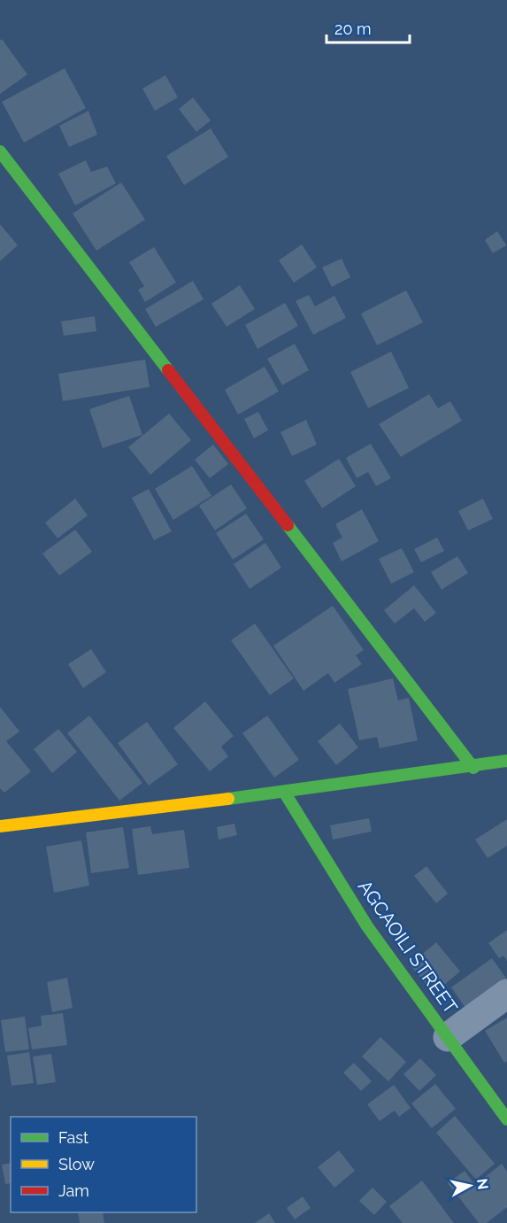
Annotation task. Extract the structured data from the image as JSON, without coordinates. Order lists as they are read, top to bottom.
{
  "streets": {
    "street": ["AGCAOILI STREET"]
  },
  "legend": ["Fast", "Slow", "Jam"],
  "scale_bar": "20 m",
  "north": "right"
}
